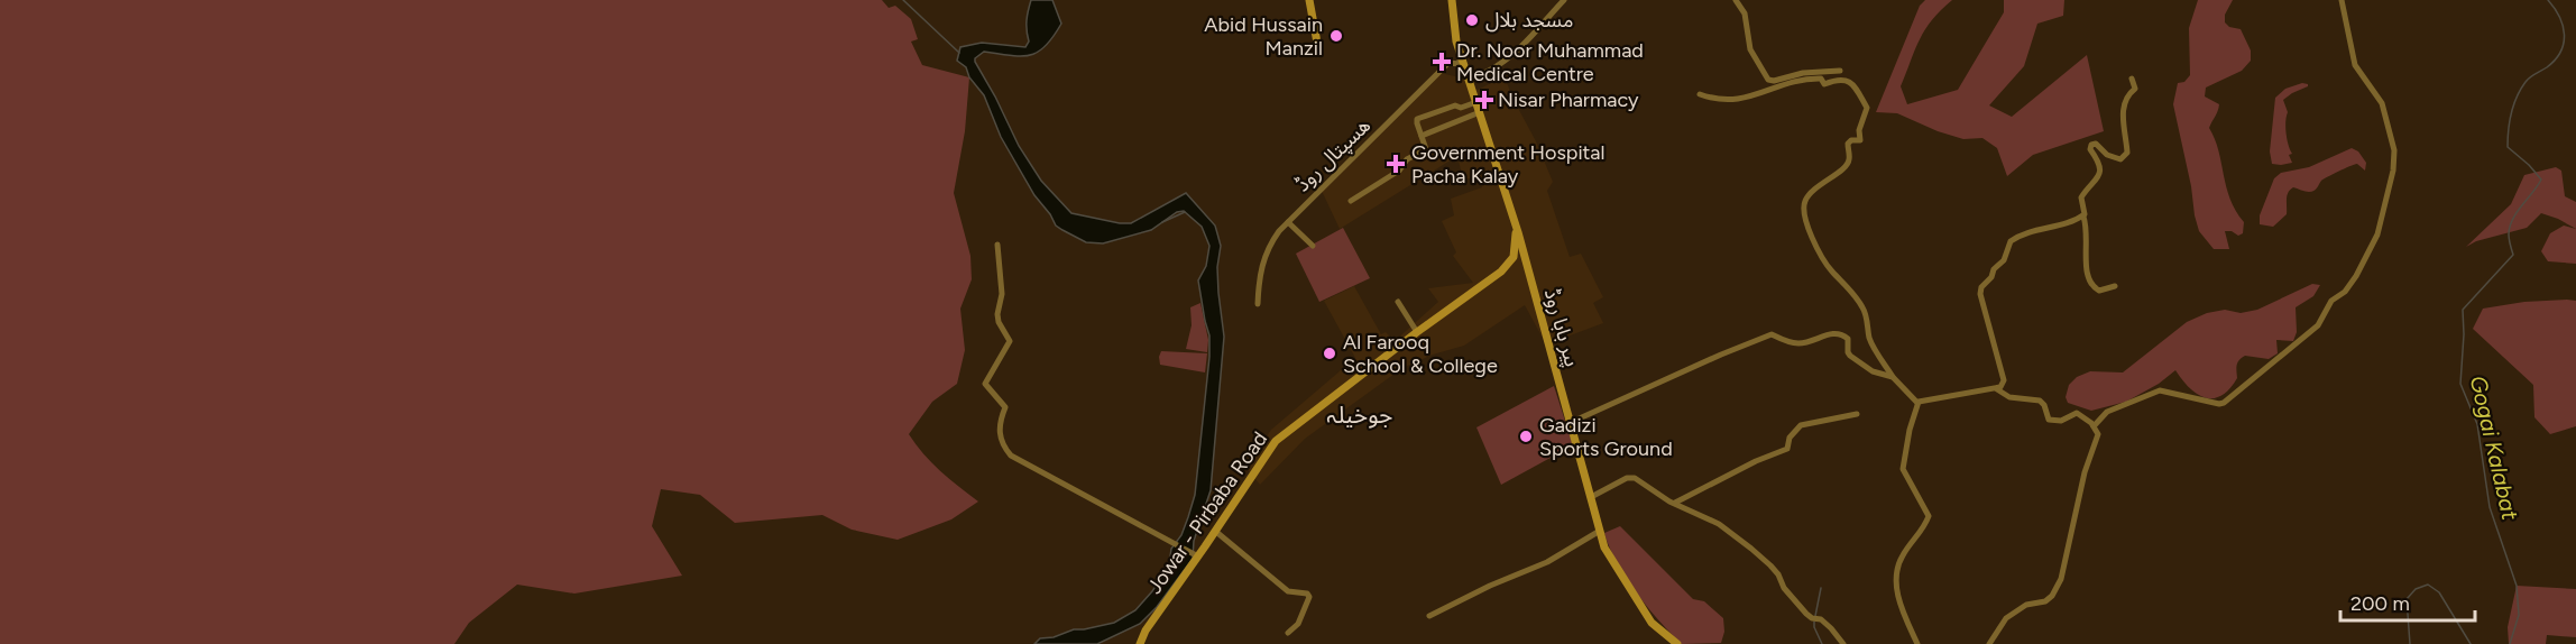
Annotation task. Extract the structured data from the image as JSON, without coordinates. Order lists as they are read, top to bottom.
{
  "streets": {
    "main road": ["پیر بابا روڈ", "Jowar - Pirbaba Road"],
    "street": ["ھسپتال روڈ"]
  },
  "crossings": [
    ["ھسپتال روڈ", "پیر بابا روڈ"]
  ],
  "districts": ["جوخیلہ"],
  "water": ["Gogai Kalabat"],
  "places": {
    "other": [
      "مسجد بلال",
      "Abid Hussain Manzil",
      "Al Farooq School & College",
      "Gadizi Sports Ground"
    ],
    "health": ["Dr. Noor Muhammad Medical Centre", "Nisar Pharmacy", "Government Hospital Pacha Kalay"]
  },
  "scale_bar": "200 m"
}
